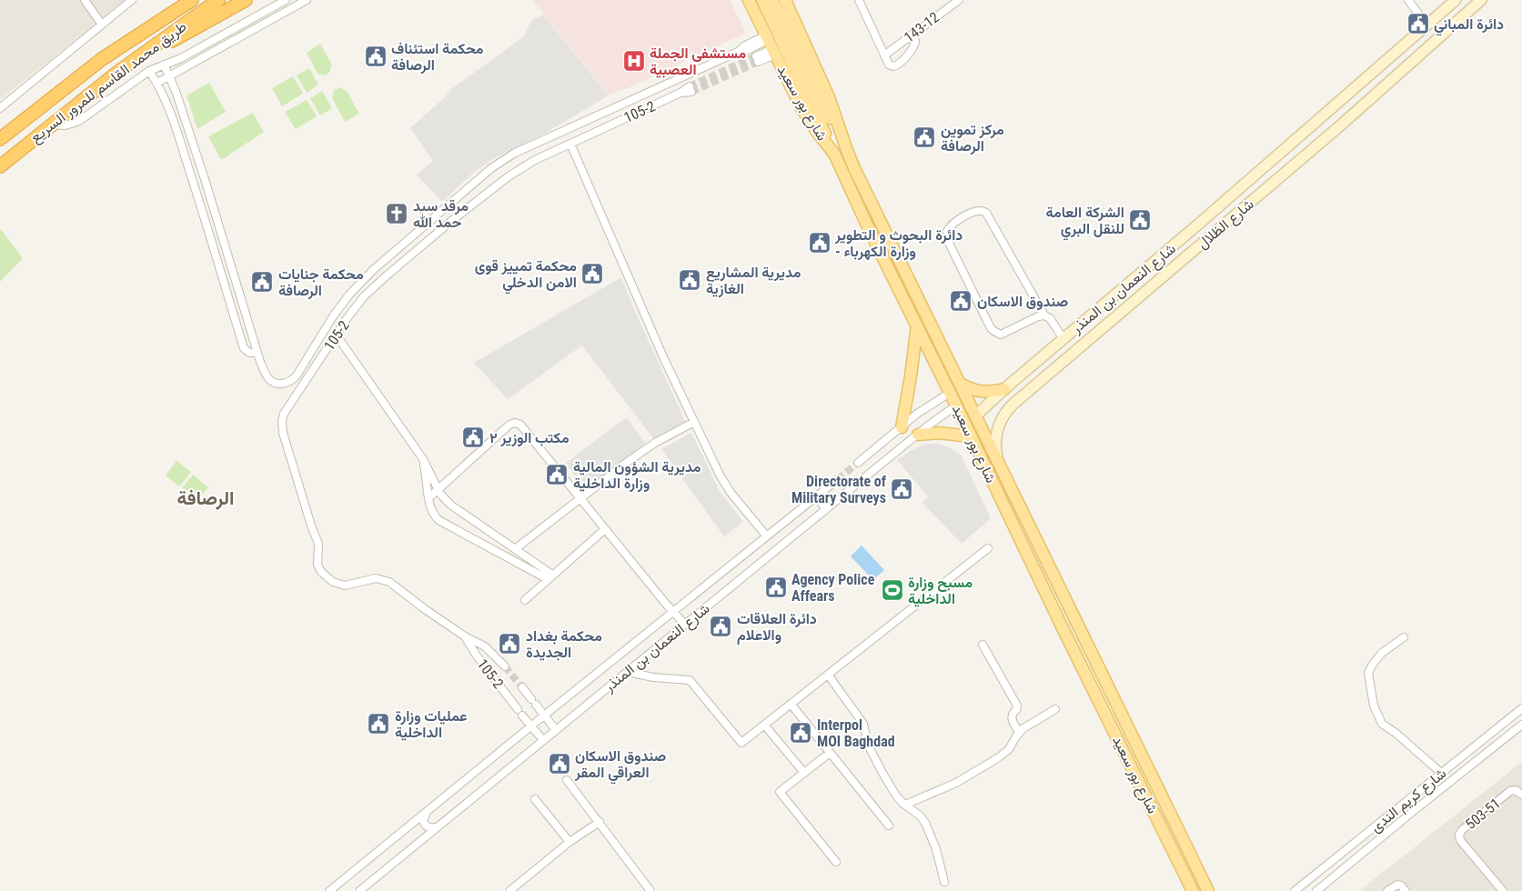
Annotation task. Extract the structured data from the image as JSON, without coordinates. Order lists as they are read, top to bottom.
{
  "streets": {
    "highway": ["طريق محمد القاسم للمرور السريع"],
    "main road": ["شارع بور سعيد"],
    "street": [
      "143-12",
      "105-2",
      "شارع الظلال",
      "شارع النعمان بن المنذر",
      "شارع كريم الندى",
      "503-51"
    ]
  },
  "crossings": [
    ["شارع بور سعيد", "شارع الظلال"],
    ["شارع بور سعيد", "شارع النعمان بن المنذر"],
    ["105-2", "شارع النعمان بن المنذر"]
  ],
  "districts": ["الرصافة"],
  "places": {
    "public building": [
      "دائرة المباني",
      "محكمة استئناف الرصافة",
      "مركز تموين الرصافة",
      "الشركة العامة للنقل البري",
      "دائرة البحوث و التطوير - وزارة الكهرباء",
      "محكمة تمييز قوى الامن الدخلي",
      "مديرية المشاريع الغازية",
      "محكمة جنايات الرصافة",
      "صندوق الاسكان",
      "مكتب الوزير ٢",
      "مديرية الشؤون المالية وزارة الداخلية",
      "Directorate of Military Surveys",
      "Agency Police Affears",
      "دائرة العلاقات والاعلام",
      "محكمة بغداد الجديدة",
      "عمليات وزارة الداخلية",
      "Interpol MOI Baghdad",
      "صندوق الاسكان العراقي المقر"
    ],
    "hospital": ["مستشفى الجملة العصبية"],
    "church": ["مرقد سيد حمد الله"],
    "sports": ["مسبح وزارة الداخلية"]
  }
}
